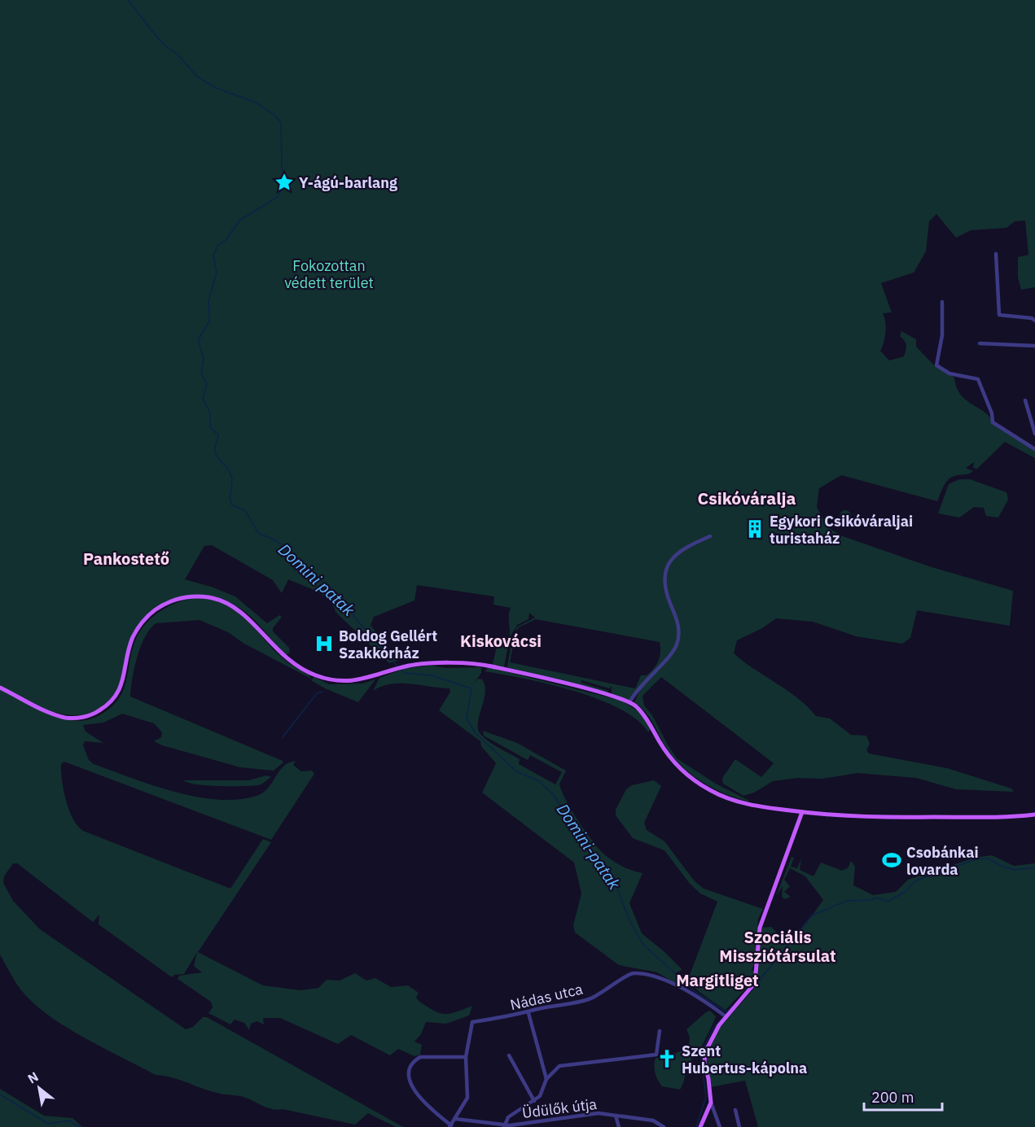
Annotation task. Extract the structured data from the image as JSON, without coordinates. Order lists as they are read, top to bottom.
{
  "streets": {
    "street": ["Nádas utca", "Üdülők útja"]
  },
  "districts": [
    "Csikóváralja",
    "Pankostető",
    "Kiskovácsi",
    "Szociális Missziótársulat",
    "Margitliget"
  ],
  "water": ["Domini patak", "Domini-patak"],
  "parks": ["Fokozottan védett terület"],
  "places": {
    "place": ["Y-ágú-barlang"],
    "building": ["Egykori Csikóváraljai turistaház"],
    "hospital": ["Boldog Gellért Szakkórház"],
    "sports": ["Csobánkai lovarda"],
    "church": ["Szent Hubertus-kápolna"]
  },
  "scale_bar": "200 m",
  "north": "top left"
}
